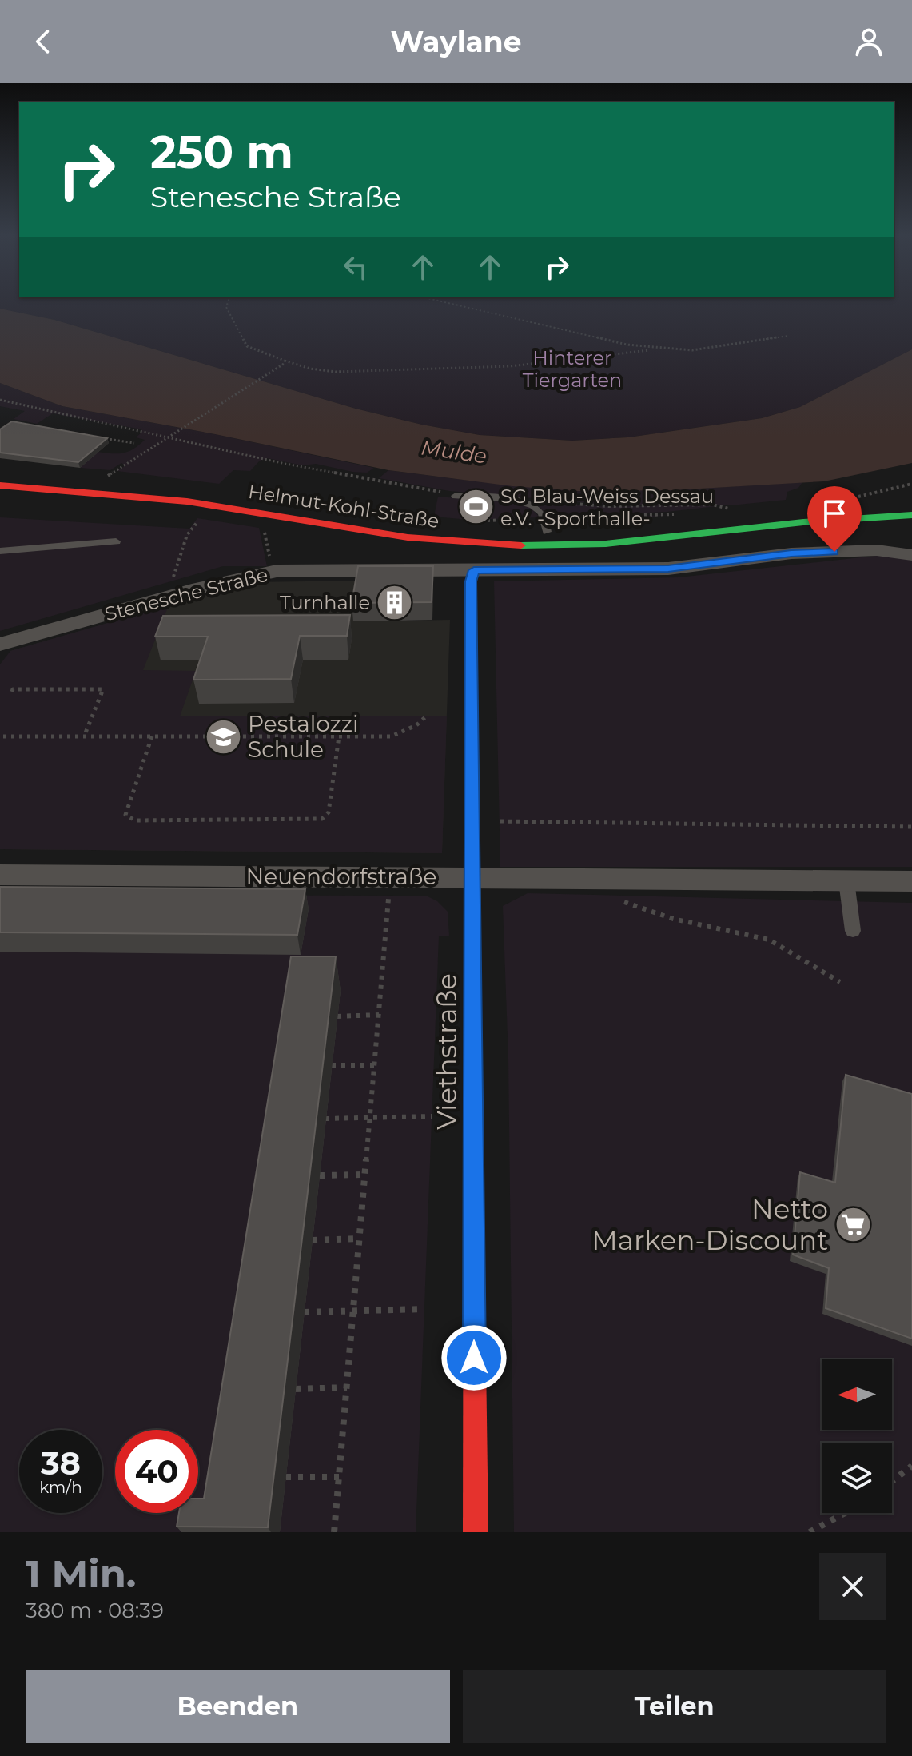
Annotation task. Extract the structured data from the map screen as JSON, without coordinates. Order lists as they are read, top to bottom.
{
  "streets": {
    "main road": ["Helmut-Kohl-Straße", "Viethstraße"],
    "street": ["Stenesche Straße", "Neuendorfstraße"]
  },
  "crossings": [
    ["Stenesche Straße", "Viethstraße"],
    ["Neuendorfstraße", "Viethstraße"]
  ],
  "water": ["Mulde"],
  "parks": ["Hinterer Tiergarten"],
  "places": {
    "sports": ["SG Blau-Weiss Dessau e.V. -Sporthalle-"],
    "building": ["Turnhalle"],
    "school or university": ["Pestalozzi Schule"],
    "supermarket": ["Netto Marken-Discount"]
  },
  "north": "left",
  "page": {
    "header": "Waylane",
    "turn": ["250 m", "Stenesche Straße"],
    "speed": "38 km/h",
    "limit": "40",
    "heading": ["1 Min.", "380 m · 08:39"],
    "buttons": ["Beenden", "Teilen"]
  }
}
